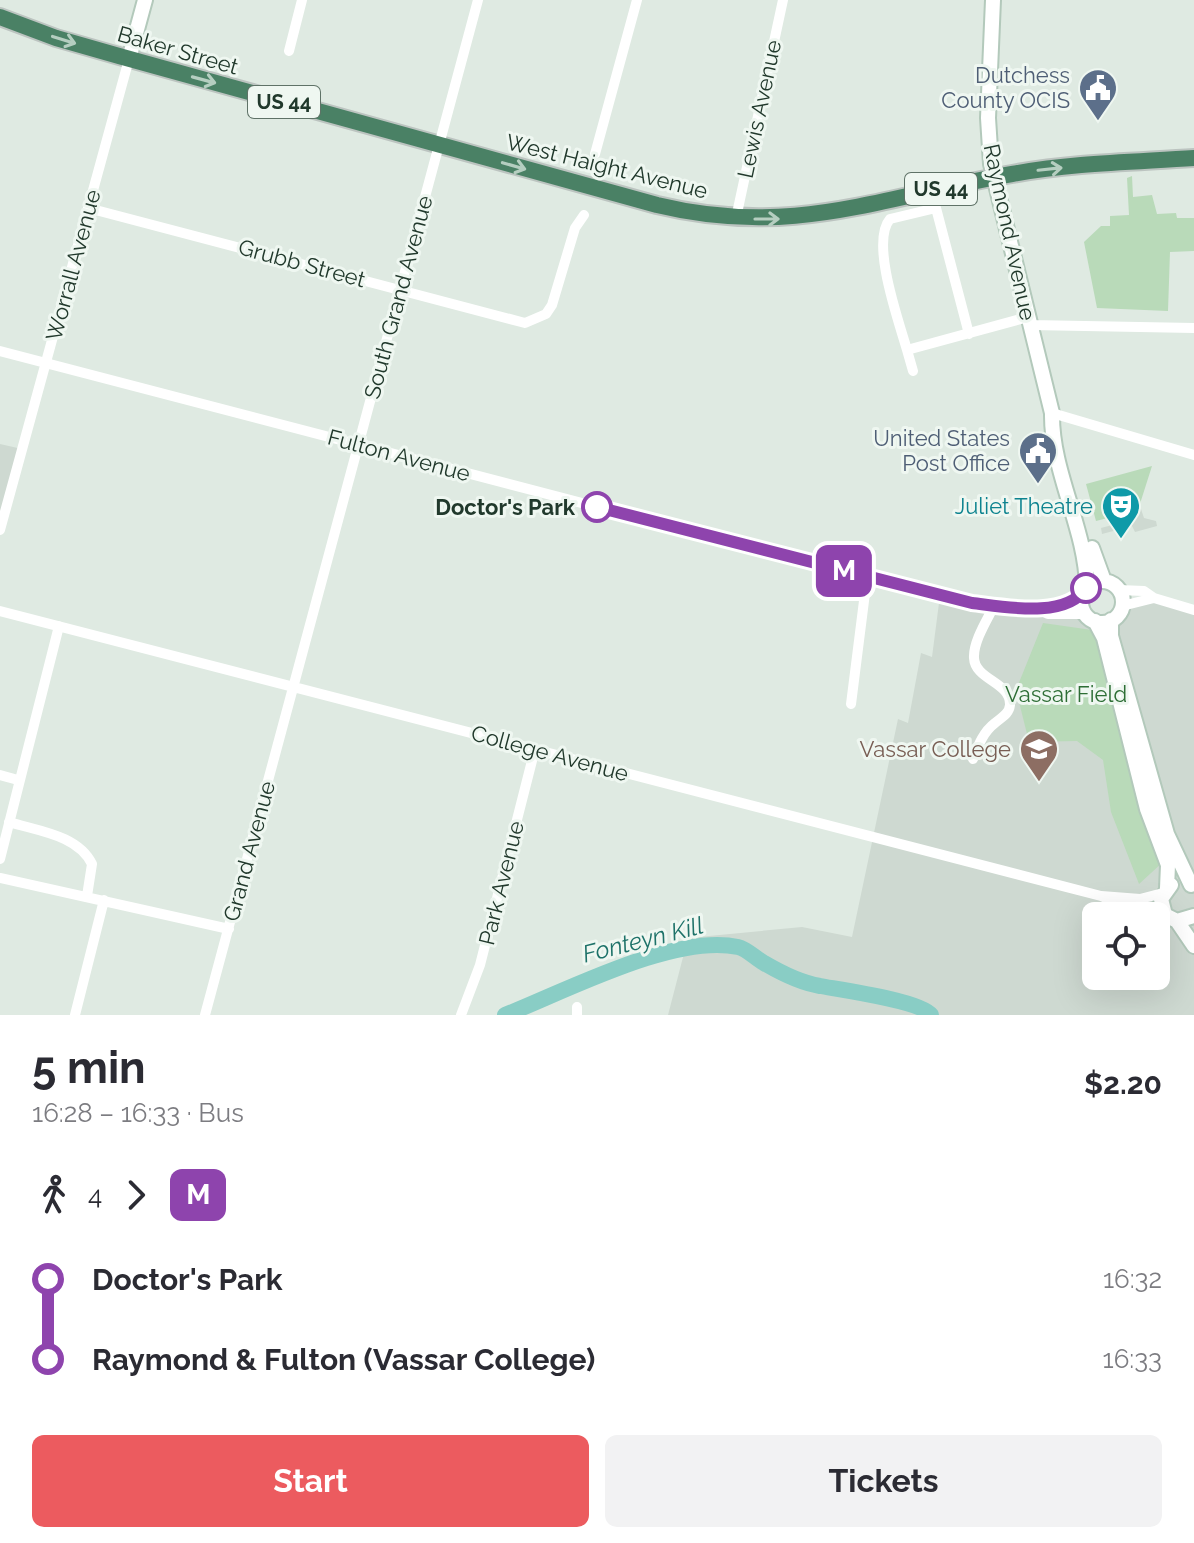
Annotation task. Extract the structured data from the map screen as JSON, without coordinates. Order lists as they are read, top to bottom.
{
  "streets": {
    "highway": ["Baker Street", "US 44", "West Haight Avenue"],
    "main road": ["Raymond Avenue", "Worrall Avenue"],
    "street": [
      "Lewis Avenue",
      "Grubb Street",
      "South Grand Avenue",
      "Fulton Avenue",
      "College Avenue",
      "Grand Avenue",
      "Park Avenue"
    ]
  },
  "crossings": [
    ["Baker Street", "West Haight Avenue"],
    ["Baker Street", "Worrall Avenue"],
    ["Baker Street", "South Grand Avenue"],
    ["Lewis Avenue", "West Haight Avenue"],
    ["West Haight Avenue", "Raymond Avenue"],
    ["West Haight Avenue", "South Grand Avenue"],
    ["Raymond Avenue", "Fulton Avenue"],
    ["Grubb Street", "Worrall Avenue"],
    ["Grubb Street", "South Grand Avenue"],
    ["Worrall Avenue", "Fulton Avenue"],
    ["South Grand Avenue", "Fulton Avenue"],
    ["South Grand Avenue", "College Avenue"],
    ["South Grand Avenue", "Grand Avenue"],
    ["College Avenue", "Grand Avenue"],
    ["College Avenue", "Park Avenue"]
  ],
  "one_way": ["Baker Street", "West Haight Avenue"],
  "water": ["Fonteyn Kill"],
  "parks": ["Vassar Field"],
  "places": {
    "public building": ["Dutchess County OCIS", "United States Post Office"],
    "other": ["Doctor's Park"],
    "theatre": ["Juliet Theatre"],
    "school or university": ["Vassar College"]
  },
  "lines": ["bus line M"],
  "page": {
    "on_map": "M",
    "heading": ["5 min", "16:28 – 16:33 · Bus", "$2.20"],
    "legs": ["4", "M"],
    "list": [
      {
        "name": "Doctor's Park",
        "value": "16:32"
      },
      {
        "name": "Raymond & Fulton (Vassar College)",
        "value": "16:33"
      }
    ],
    "buttons": ["Start", "Tickets"]
  }
}
